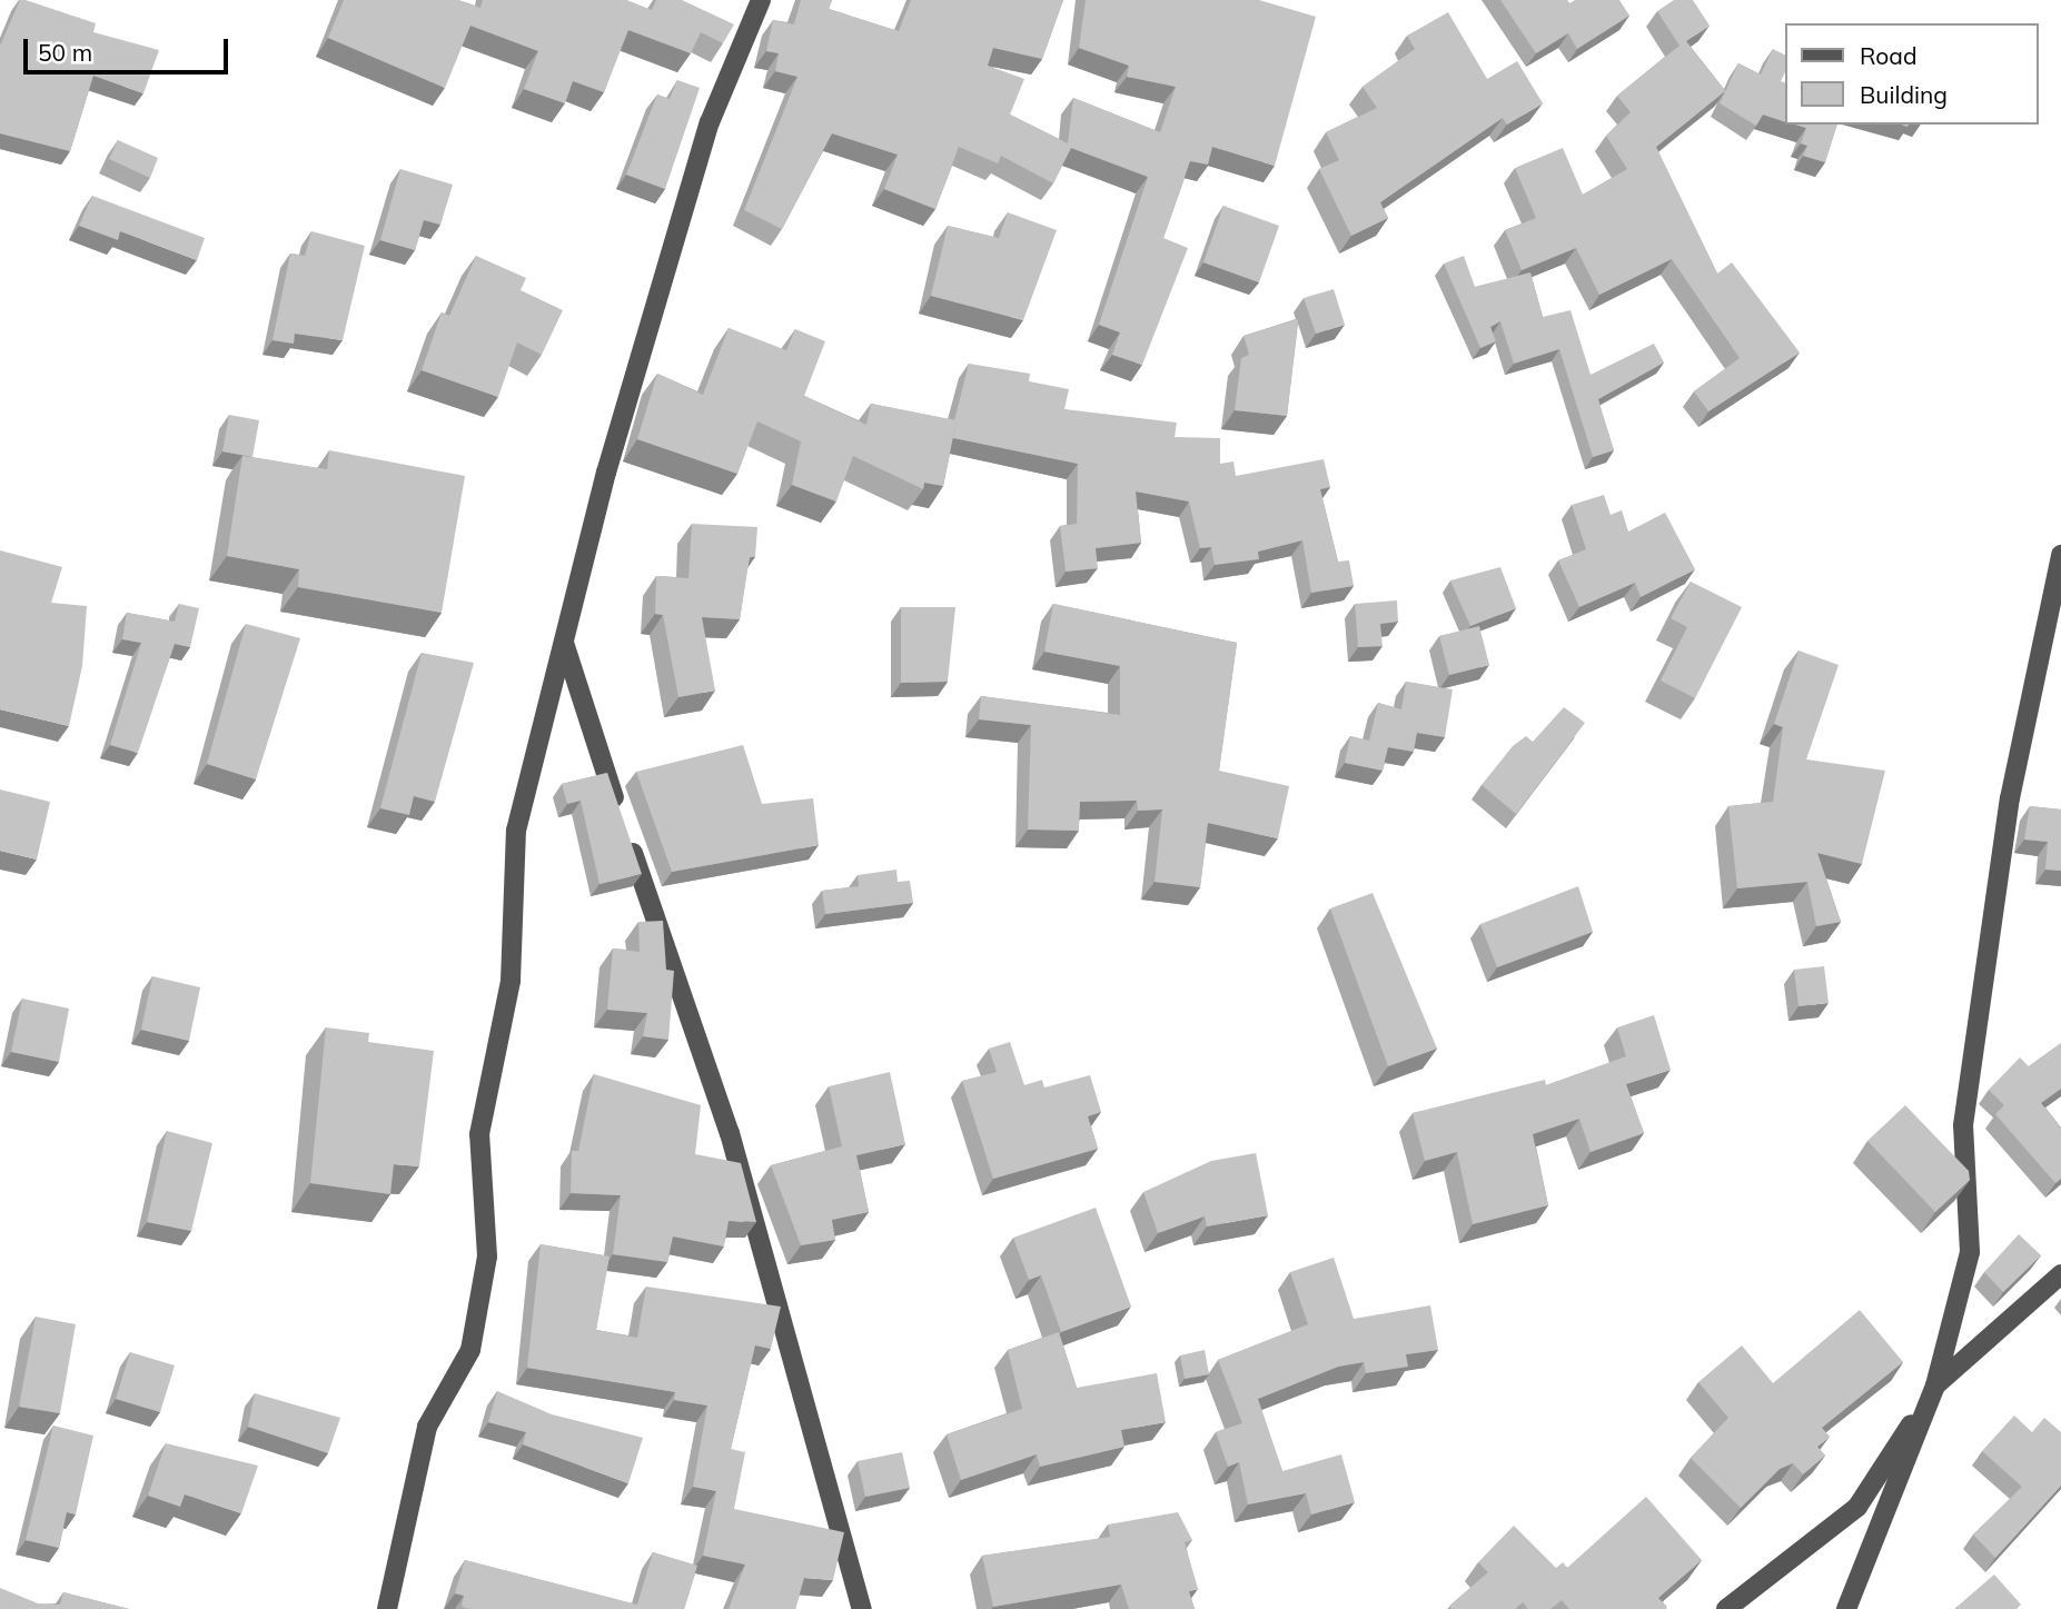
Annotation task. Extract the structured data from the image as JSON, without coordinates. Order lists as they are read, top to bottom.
{
  "legend": ["Road", "Building"],
  "scale_bar": "50 m"
}
